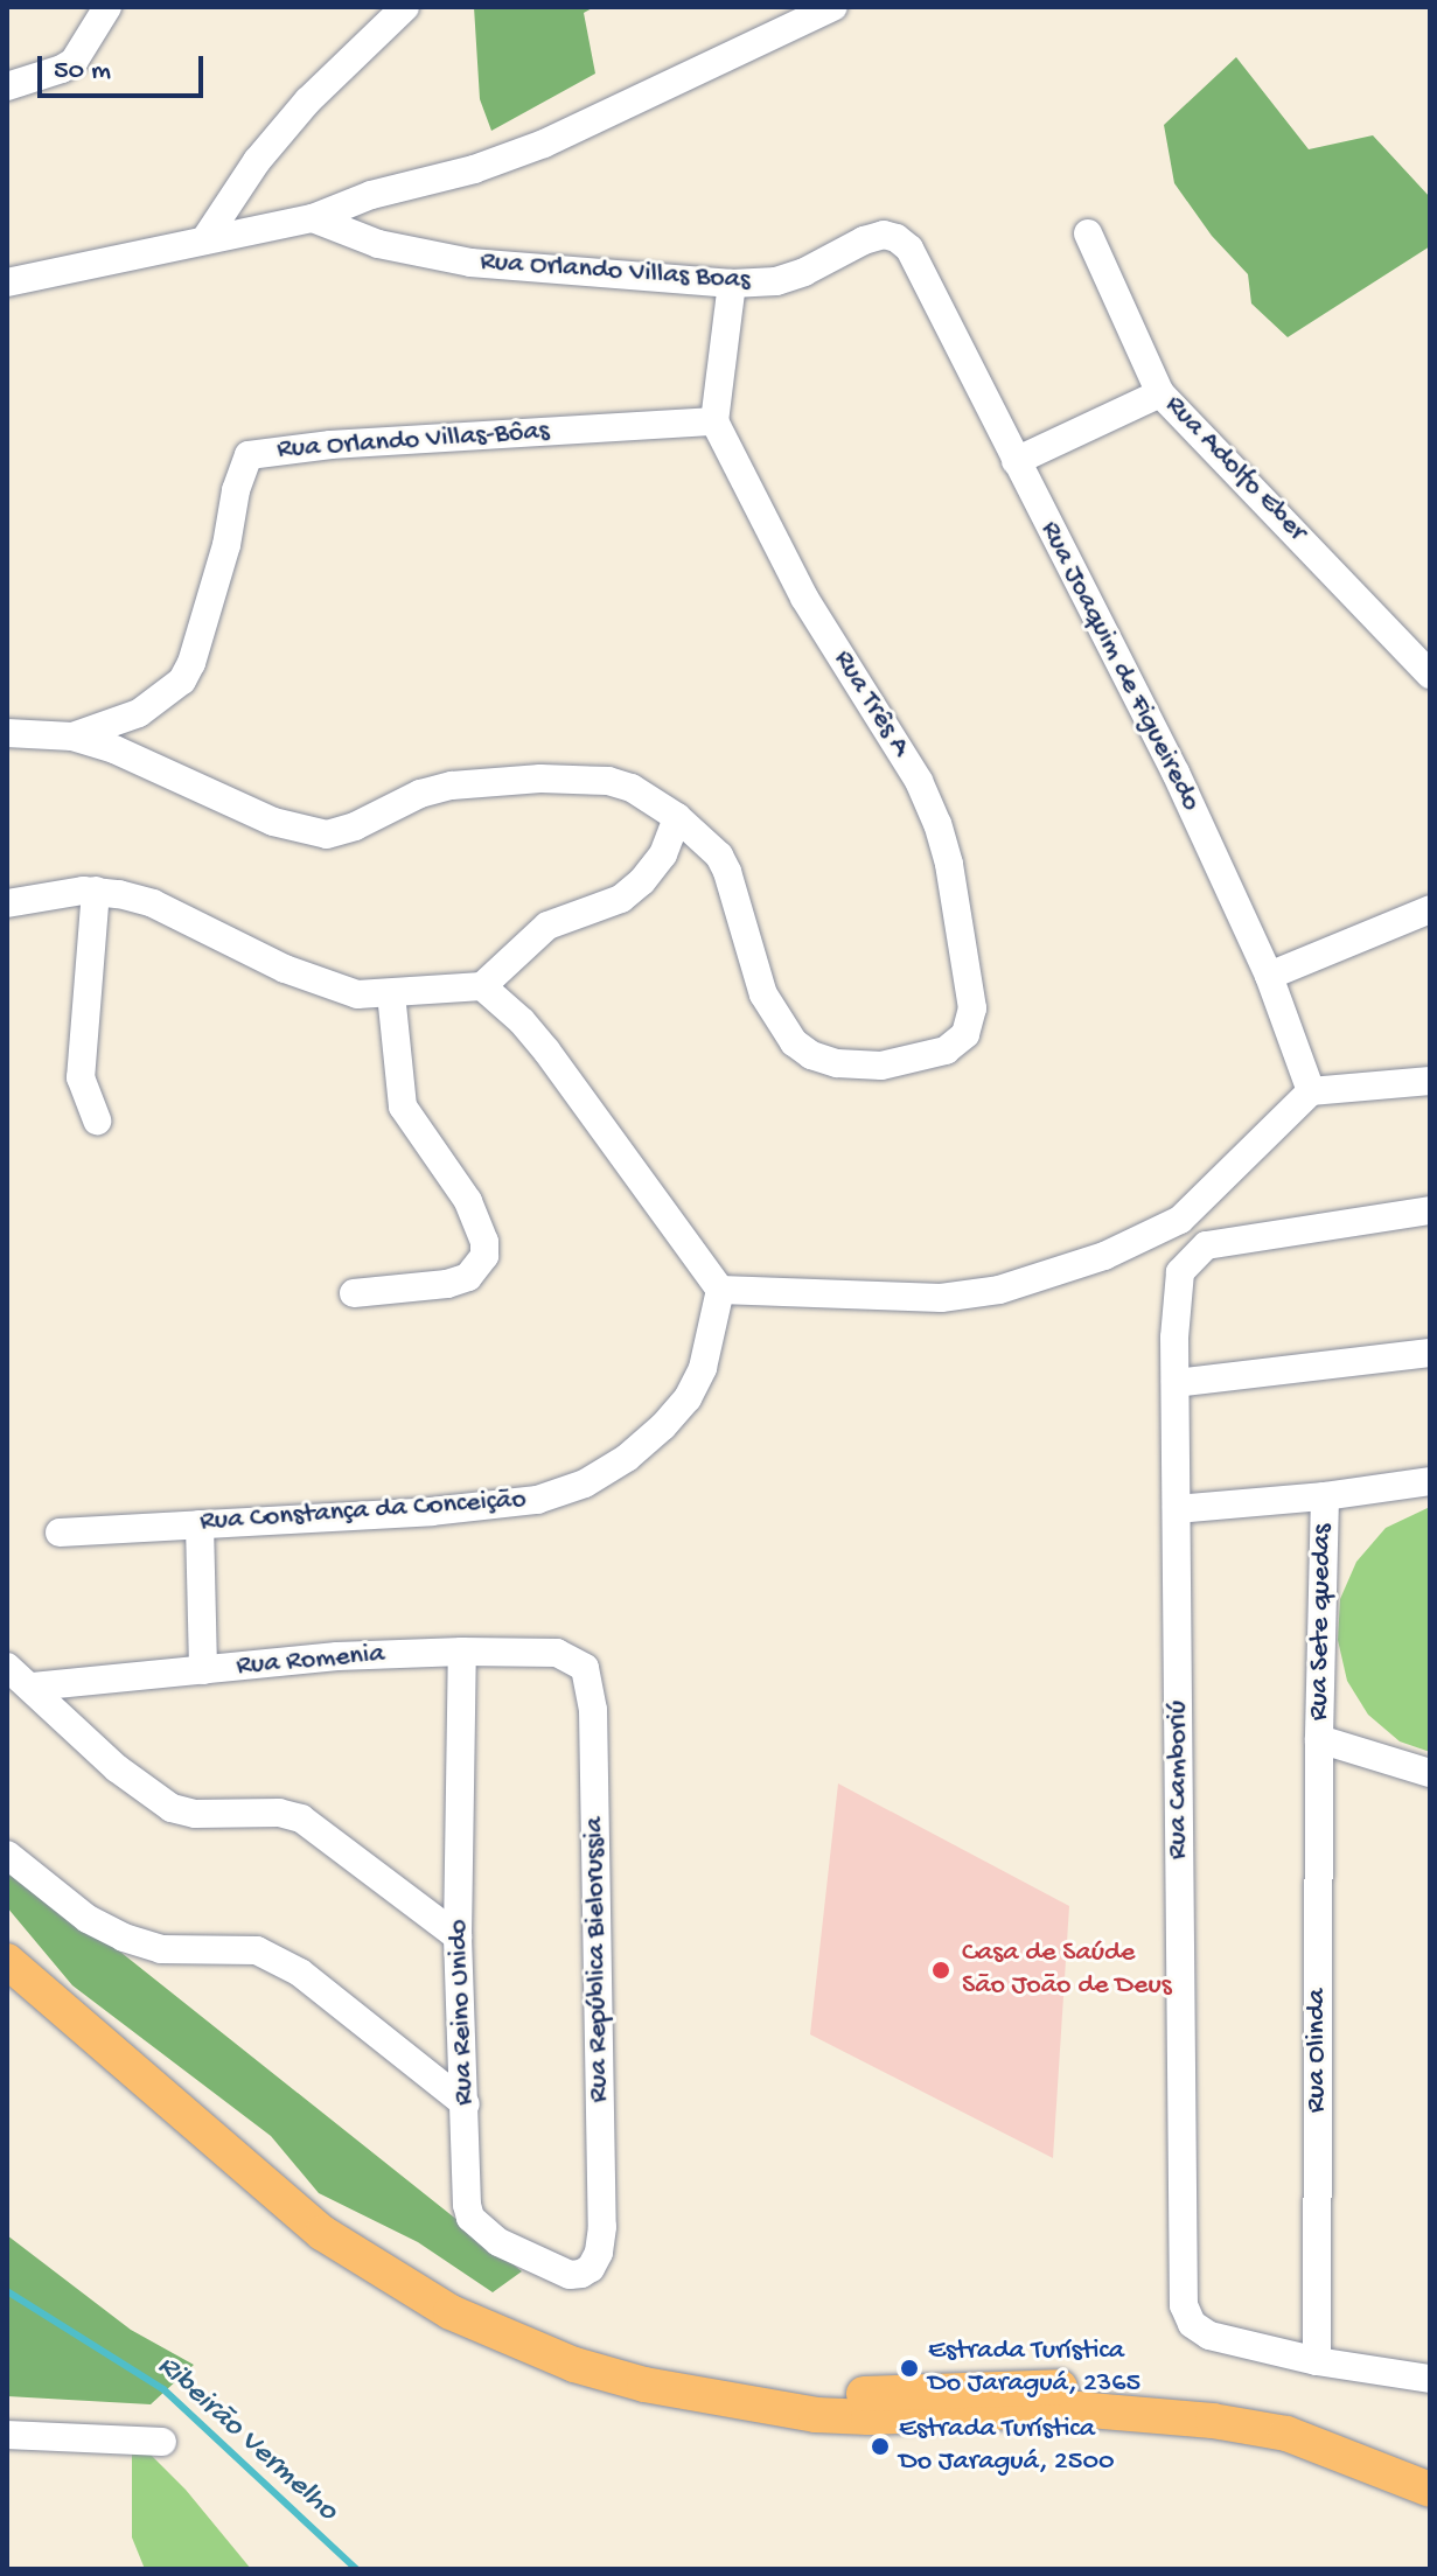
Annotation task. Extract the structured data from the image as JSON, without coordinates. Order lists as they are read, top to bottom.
{
  "streets": {
    "street": [
      "Rua Orlando Villas Boas",
      "Rua Orlando Villas-Bôas",
      "Rua Adolfo Eber",
      "Rua Joaquim de Figueiredo",
      "Rua Três A",
      "Rua Constança da Conceição",
      "Rua Sete quedas",
      "Rua Romenia",
      "Rua Camboriú",
      "Rua República Bielorussia",
      "Rua Reino Unido",
      "Rua Olinda"
    ]
  },
  "crossings": [
    ["Rua Orlando Villas Boas", "Rua Joaquim de Figueiredo"],
    ["Rua Orlando Villas-Bôas", "Rua Três A"],
    ["Rua Sete quedas", "Rua Olinda"],
    ["Rua Romenia", "Rua República Bielorussia"],
    ["Rua Romenia", "Rua Reino Unido"],
    ["Rua Camboriú", "Rua Olinda"],
    ["Rua República Bielorussia", "Rua Reino Unido"]
  ],
  "water": ["Ribeirão Vermelho"],
  "places": ["Casa de Saúde São João de Deus", "Estrada Turística Do Jaraguá, 2365", "Estrada Turística Do Jaraguá, 2500"],
  "scale_bar": "50 m"
}
